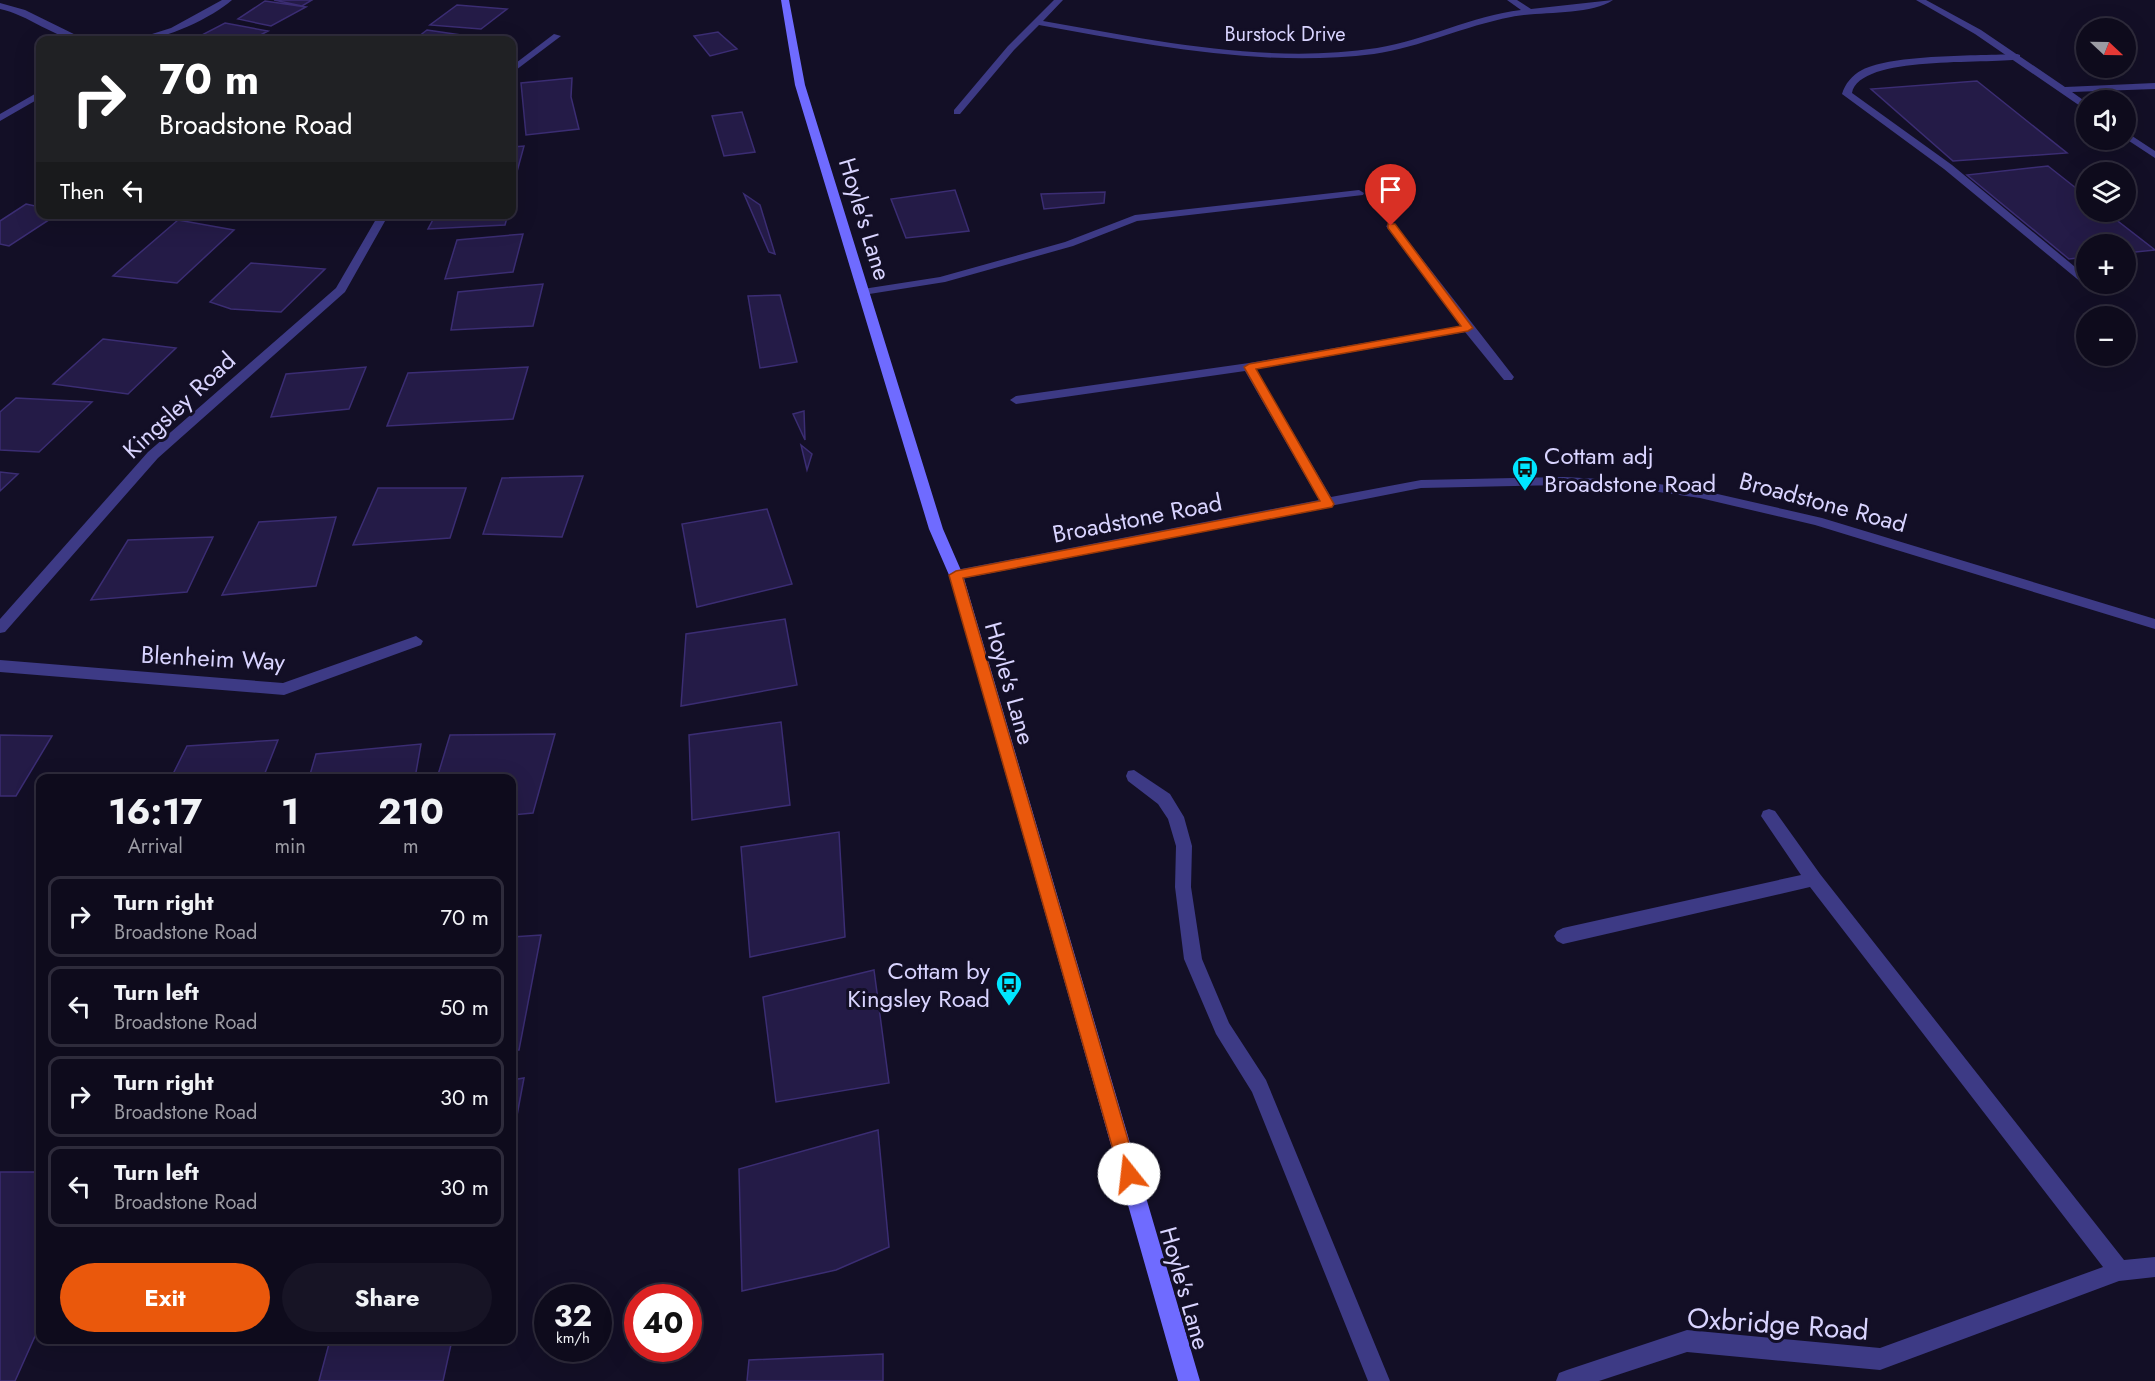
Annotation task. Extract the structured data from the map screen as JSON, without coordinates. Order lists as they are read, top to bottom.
{
  "streets": {
    "street": [
      "Burstock Drive",
      "Hoyle's Lane",
      "Kingsley Road",
      "Broadstone Road",
      "Blenheim Way",
      "Oxbridge Road"
    ]
  },
  "crossings": [
    ["Hoyle's Lane", "Broadstone Road"]
  ],
  "places": {
    "bus stop": ["Cottam adj Broadstone Road", "Cottam by Kingsley Road"]
  },
  "north": "right",
  "page": {
    "map_buttons": ["+", "−"],
    "turn": ["70 m", "Broadstone Road"],
    "then": "Then",
    "eta": [
      "16:17",
      "Arrival",
      "1",
      "min",
      "210",
      "m"
    ],
    "list": [
      {
        "name": "Turn right",
        "note": "Broadstone Road",
        "value": "70 m"
      },
      {
        "name": "Turn left",
        "note": "Broadstone Road",
        "value": "50 m"
      },
      {
        "name": "Turn right",
        "note": "Broadstone Road",
        "value": "30 m"
      },
      {
        "name": "Turn left",
        "note": "Broadstone Road",
        "value": "30 m"
      }
    ],
    "buttons": ["Exit", "Share"],
    "speed": "32 km/h",
    "limit": "40"
  }
}
